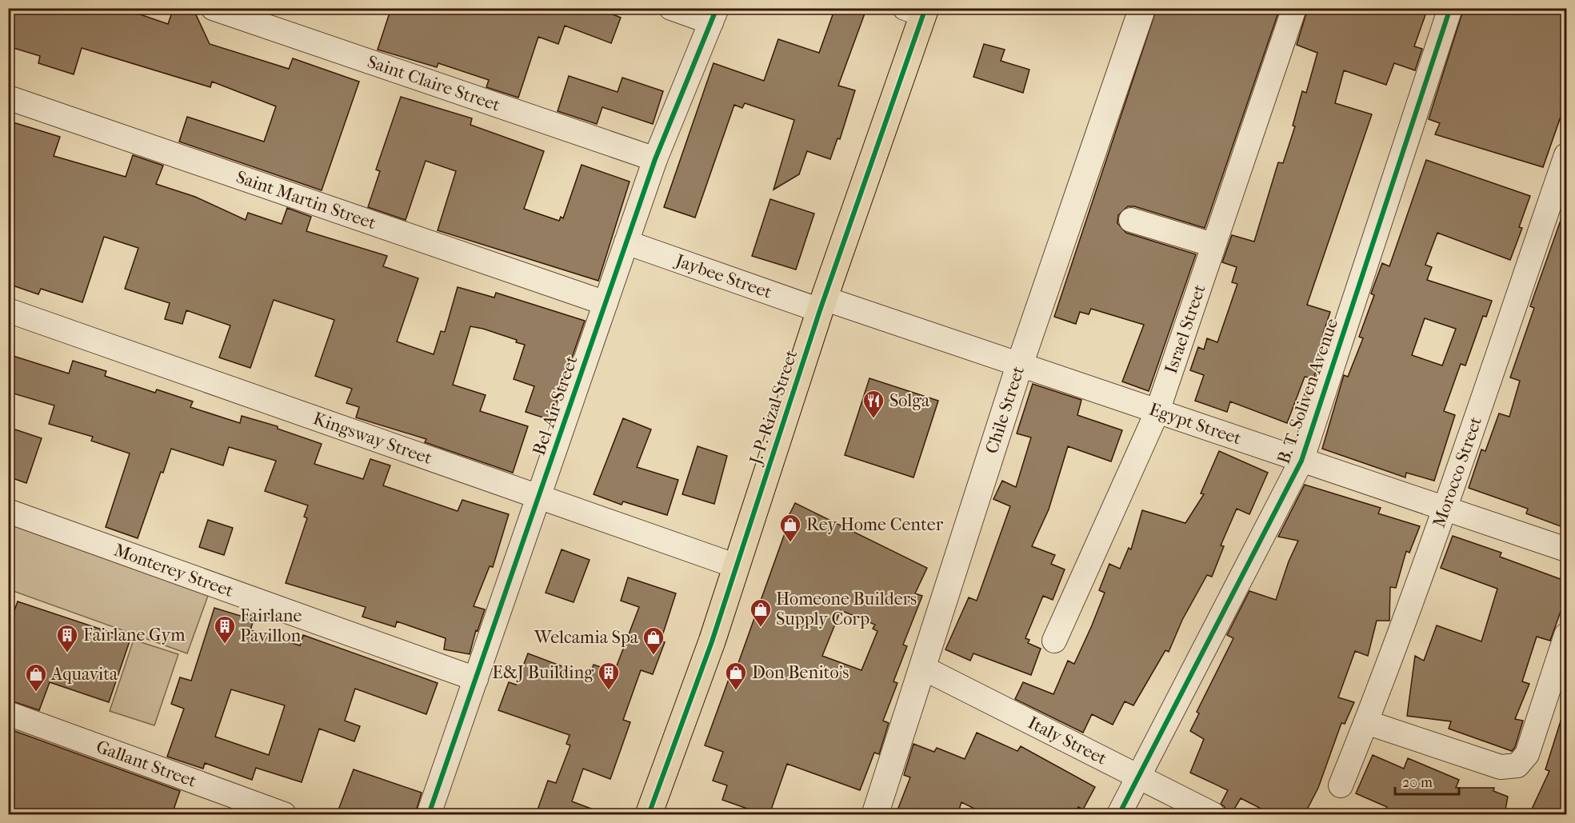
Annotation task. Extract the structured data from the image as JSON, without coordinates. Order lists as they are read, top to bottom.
{
  "streets": {
    "main road": ["J. P. Rizal Street"],
    "street": [
      "Saint Claire Street",
      "Saint Martin Street",
      "Jaybee Street",
      "Israel Street",
      "B. T. Soliven Avenue",
      "Bel-Air Street",
      "Chile Street",
      "Egypt Street",
      "Kingsway Street",
      "Morocco Street",
      "Monterey Street",
      "Italy Street",
      "Gallant Street"
    ]
  },
  "crossings": [
    ["Saint Claire Street", "Bel-Air Street"],
    ["Saint Martin Street", "Bel-Air Street"],
    ["Jaybee Street", "Bel-Air Street"],
    ["Jaybee Street", "J. P. Rizal Street"],
    ["Jaybee Street", "Egypt Street"],
    ["Israel Street", "Egypt Street"],
    ["B. T. Soliven Avenue", "Egypt Street"],
    ["B. T. Soliven Avenue", "Italy Street"],
    ["Bel-Air Street", "Kingsway Street"],
    ["Bel-Air Street", "Monterey Street"],
    ["J. P. Rizal Street", "Egypt Street"],
    ["J. P. Rizal Street", "Kingsway Street"],
    ["Chile Street", "Egypt Street"],
    ["Chile Street", "Italy Street"],
    ["Egypt Street", "Morocco Street"]
  ],
  "places": {
    "restaurant": ["Solga"],
    "shop": [
      "Rey Home Center",
      "Homeone Builders Supply Corp",
      "Welcamia Spa",
      "Don Benito's",
      "Aquavita"
    ],
    "building": ["Fairlane Pavillon", "Fairlane Gym", "E&J Building"]
  },
  "scale_bar": "20 m"
}
